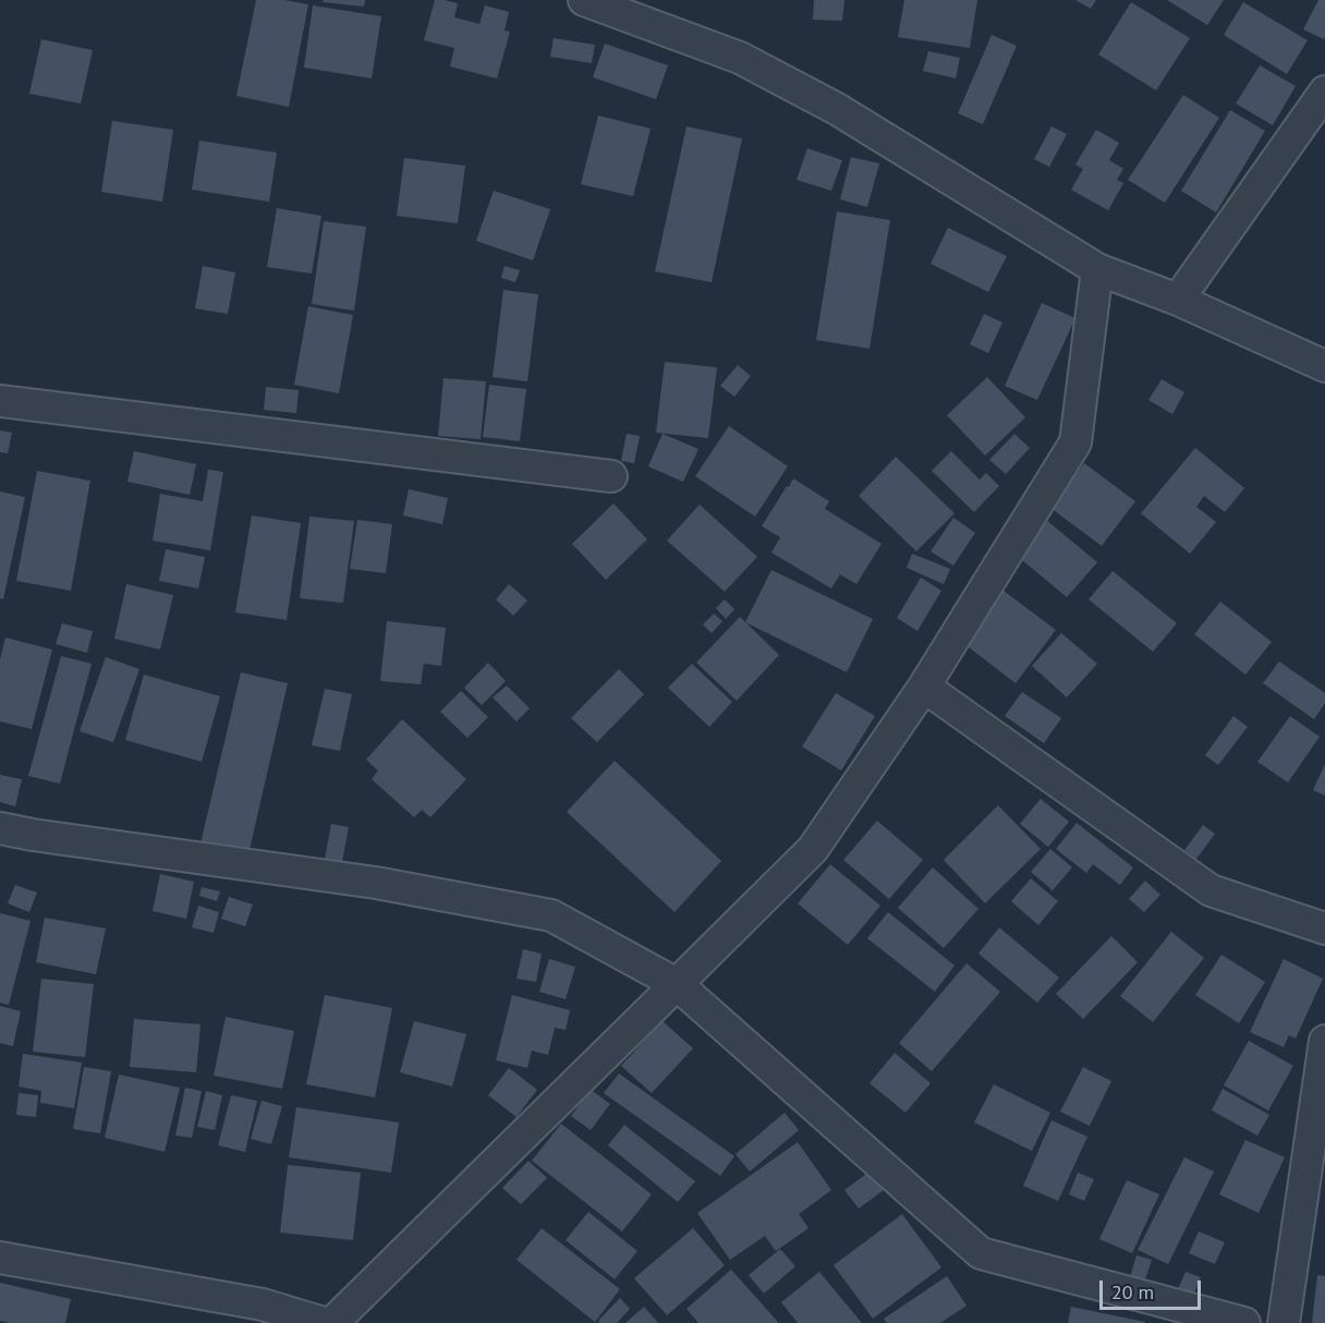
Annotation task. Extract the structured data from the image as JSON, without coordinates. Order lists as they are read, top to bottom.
{
  "scale_bar": "20 m"
}
